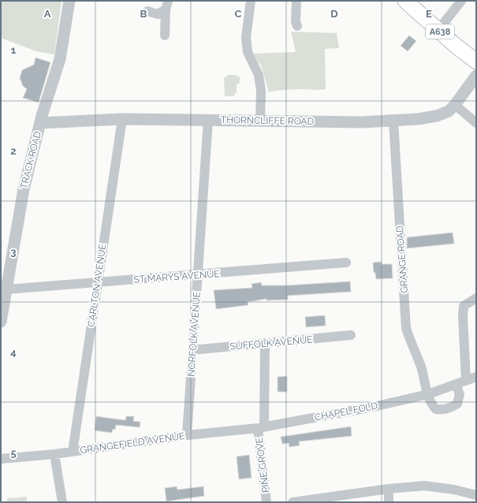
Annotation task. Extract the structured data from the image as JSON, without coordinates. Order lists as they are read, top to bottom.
{
  "streets": {
    "main road": ["A638"],
    "street": [
      "THORNCLIFFE ROAD",
      "TRACK ROAD",
      "GRANGE ROAD",
      "ST MARYS AVENUE",
      "CARLTON AVENUE",
      "NORFOLK AVENUE",
      "SUFFOLK AVENUE",
      "CHAPEL FOLD",
      "GRANGEFIELD AVENUE",
      "PINE GROVE"
    ]
  },
  "crossings": [
    ["THORNCLIFFE ROAD", "TRACK ROAD"],
    ["THORNCLIFFE ROAD", "GRANGE ROAD"],
    ["THORNCLIFFE ROAD", "CARLTON AVENUE"],
    ["THORNCLIFFE ROAD", "NORFOLK AVENUE"],
    ["TRACK ROAD", "ST MARYS AVENUE"],
    ["GRANGE ROAD", "CHAPEL FOLD"],
    ["ST MARYS AVENUE", "CARLTON AVENUE"],
    ["ST MARYS AVENUE", "NORFOLK AVENUE"],
    ["CARLTON AVENUE", "GRANGEFIELD AVENUE"],
    ["NORFOLK AVENUE", "SUFFOLK AVENUE"],
    ["NORFOLK AVENUE", "GRANGEFIELD AVENUE"],
    ["SUFFOLK AVENUE", "PINE GROVE"],
    ["CHAPEL FOLD", "GRANGEFIELD AVENUE"],
    ["CHAPEL FOLD", "PINE GROVE"],
    ["GRANGEFIELD AVENUE", "PINE GROVE"]
  ],
  "grid": {
    "columns": [
      "A",
      "B",
      "C",
      "D",
      "E"
    ],
    "rows": [
      "1",
      "2",
      "3",
      "4",
      "5"
    ]
  }
}
